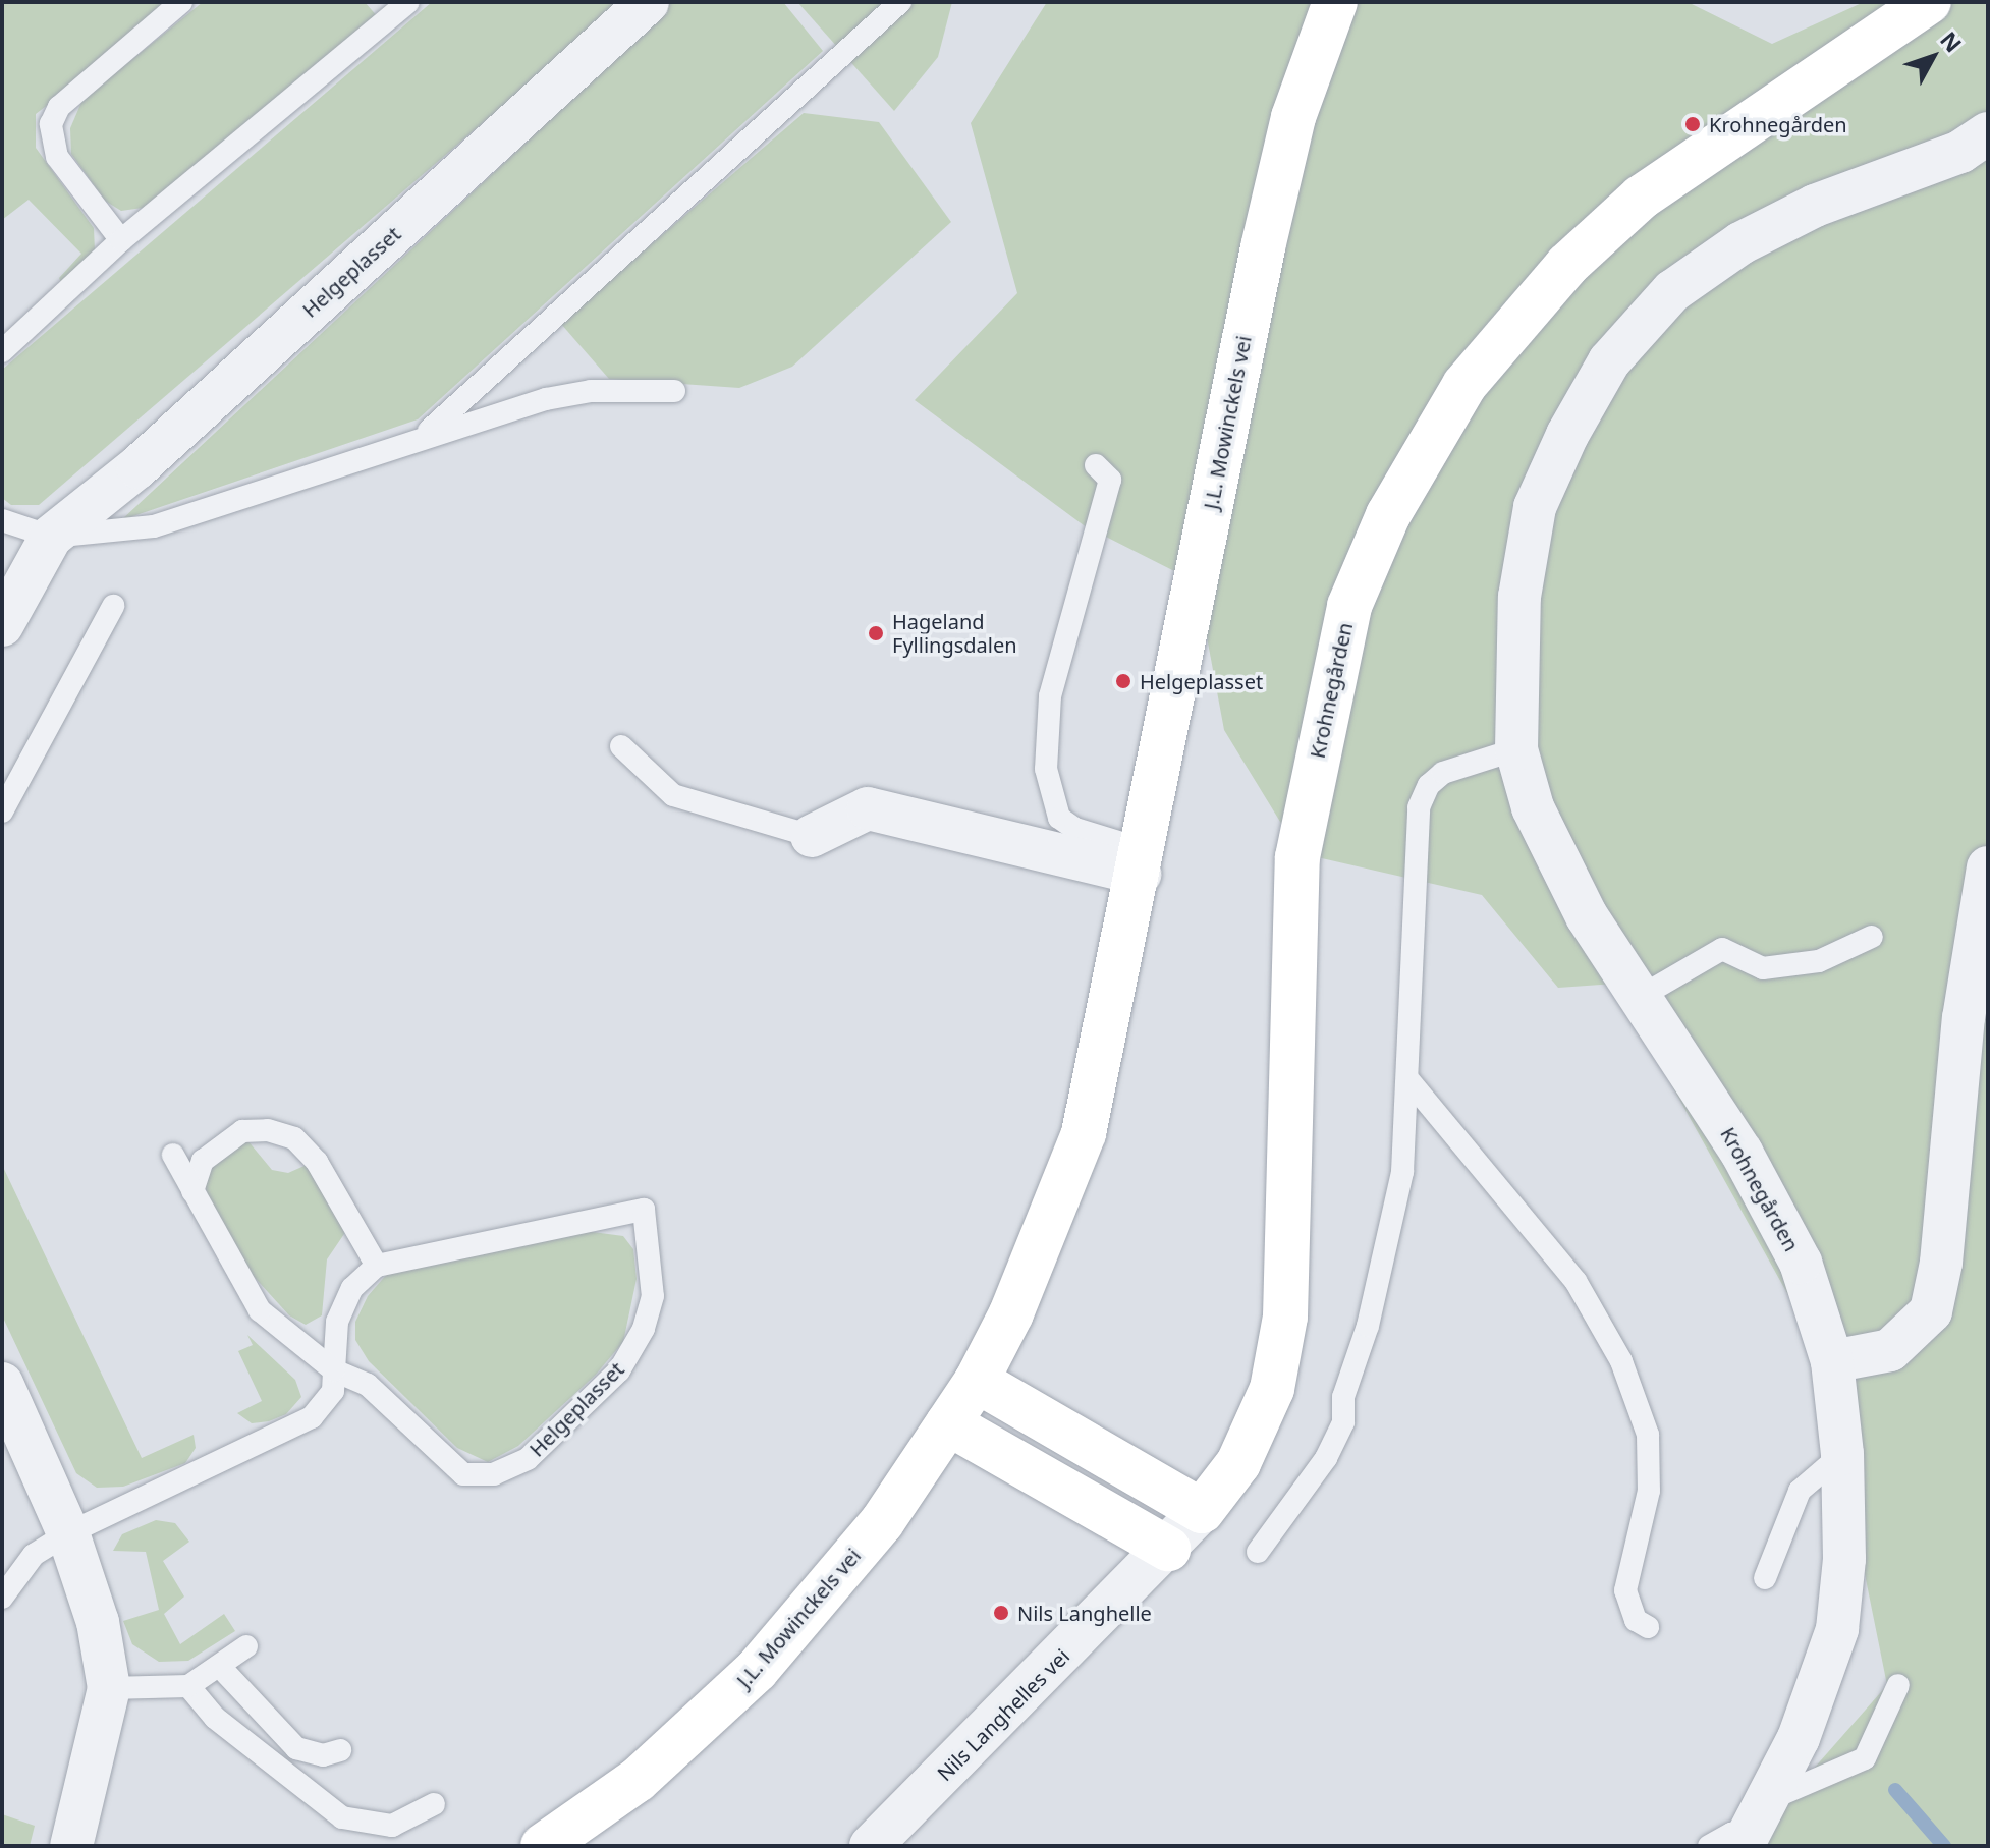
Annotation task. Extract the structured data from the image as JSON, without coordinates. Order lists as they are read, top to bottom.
{
  "streets": {
    "main road": ["J.L. Mowinckels vei", "Krohnegården"],
    "street": ["Helgeplasset", "Nils Langhelles vei"]
  },
  "crossings": [
    ["Krohnegården", "Nils Langhelles vei"]
  ],
  "places": [
    "Krohnegården",
    "Hageland Fyllingsdalen",
    "Helgeplasset",
    "Nils Langhelle"
  ],
  "north": "top right"
}
